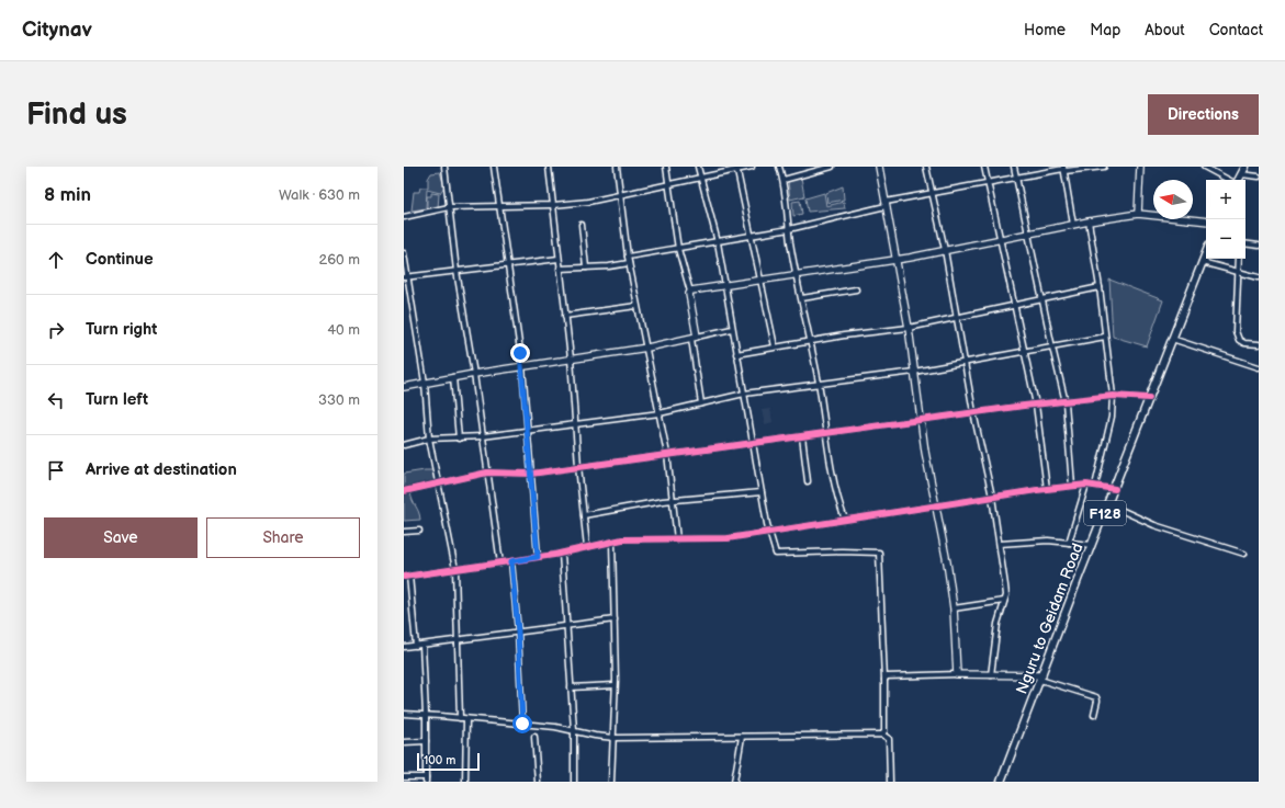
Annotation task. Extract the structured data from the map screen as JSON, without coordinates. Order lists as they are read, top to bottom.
{
  "streets": {
    "main road": ["F128", "Nguru to Geidam Road"]
  },
  "scale_bar": "100 m",
  "north": "left",
  "page": {
    "header": "Citynav",
    "nav": [
      "Home",
      "Map",
      "About",
      "Contact"
    ],
    "buttons": [
      "Directions",
      ["Save", "Share"]
    ],
    "title": "Find us",
    "heading": ["8 min", "Walk · 630 m"],
    "map_buttons": ["+", "−"],
    "list": [
      ["Continue", "260 m"],
      ["Turn right", "40 m"],
      ["Turn left", "330 m"],
      "Arrive at destination"
    ],
    "scale": "100 m"
  }
}
